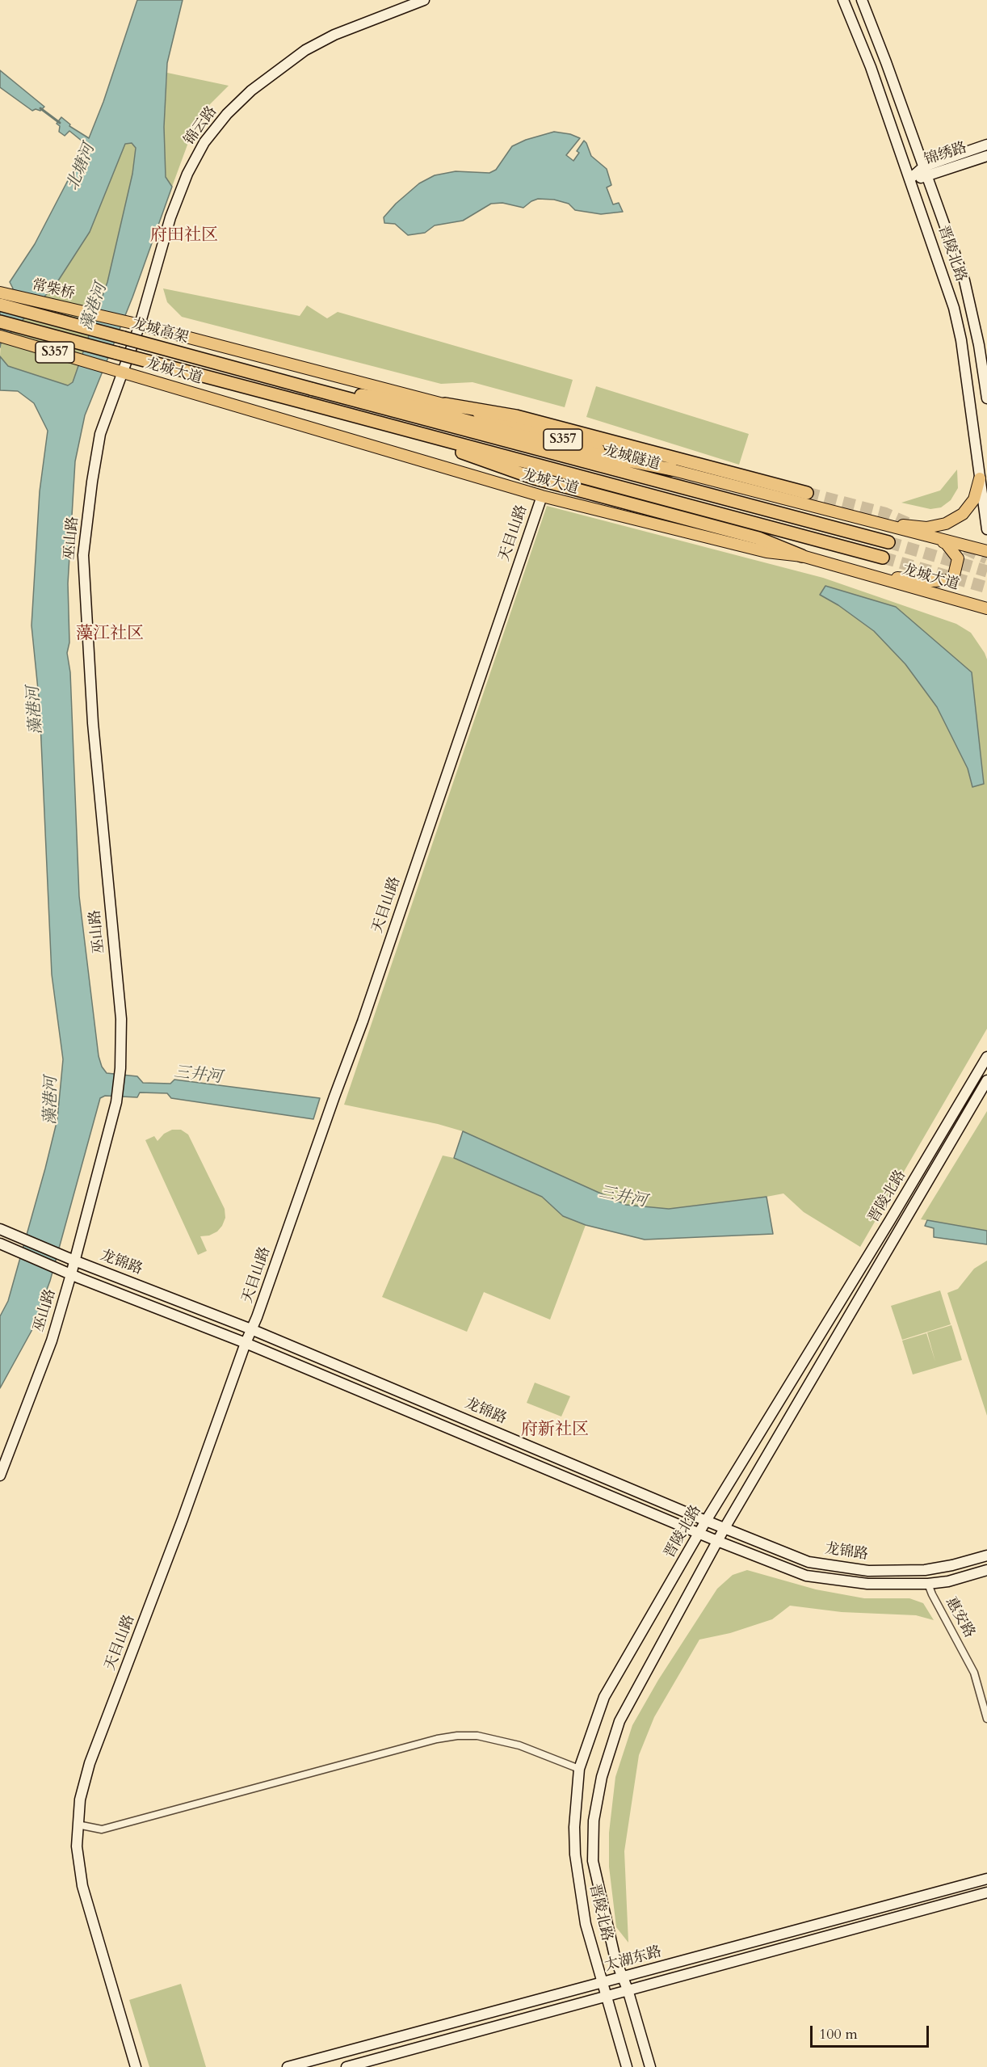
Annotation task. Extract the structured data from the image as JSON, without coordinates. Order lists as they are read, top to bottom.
{
  "streets": {
    "highway": ["龙城高架", "龙城隧道"],
    "main road": [
      "锦云路",
      "锦绣路",
      "晋陵北路",
      "常柴桥",
      "S357",
      "龙城大道",
      "天目山路",
      "巫山路",
      "龙锦路",
      "太湖东路"
    ],
    "street": ["惠安路"]
  },
  "crossings": [
    ["锦云路", "常柴桥"],
    ["锦云路", "S357"],
    ["锦云路", "龙城大道"],
    ["锦云路", "巫山路"],
    ["锦绣路", "晋陵北路"],
    ["晋陵北路", "龙锦路"],
    ["晋陵北路", "太湖东路"],
    ["常柴桥", "S357"],
    ["龙城高架", "龙城隧道"],
    ["龙城大道", "天目山路"],
    ["龙城大道", "巫山路"],
    ["天目山路", "龙锦路"],
    ["巫山路", "龙锦路"],
    ["龙锦路", "惠安路"]
  ],
  "districts": ["府田社区", "藻江社区", "府新社区"],
  "water": ["北塘河", "藻港河", "三井河"],
  "scale_bar": "100 m"
}
